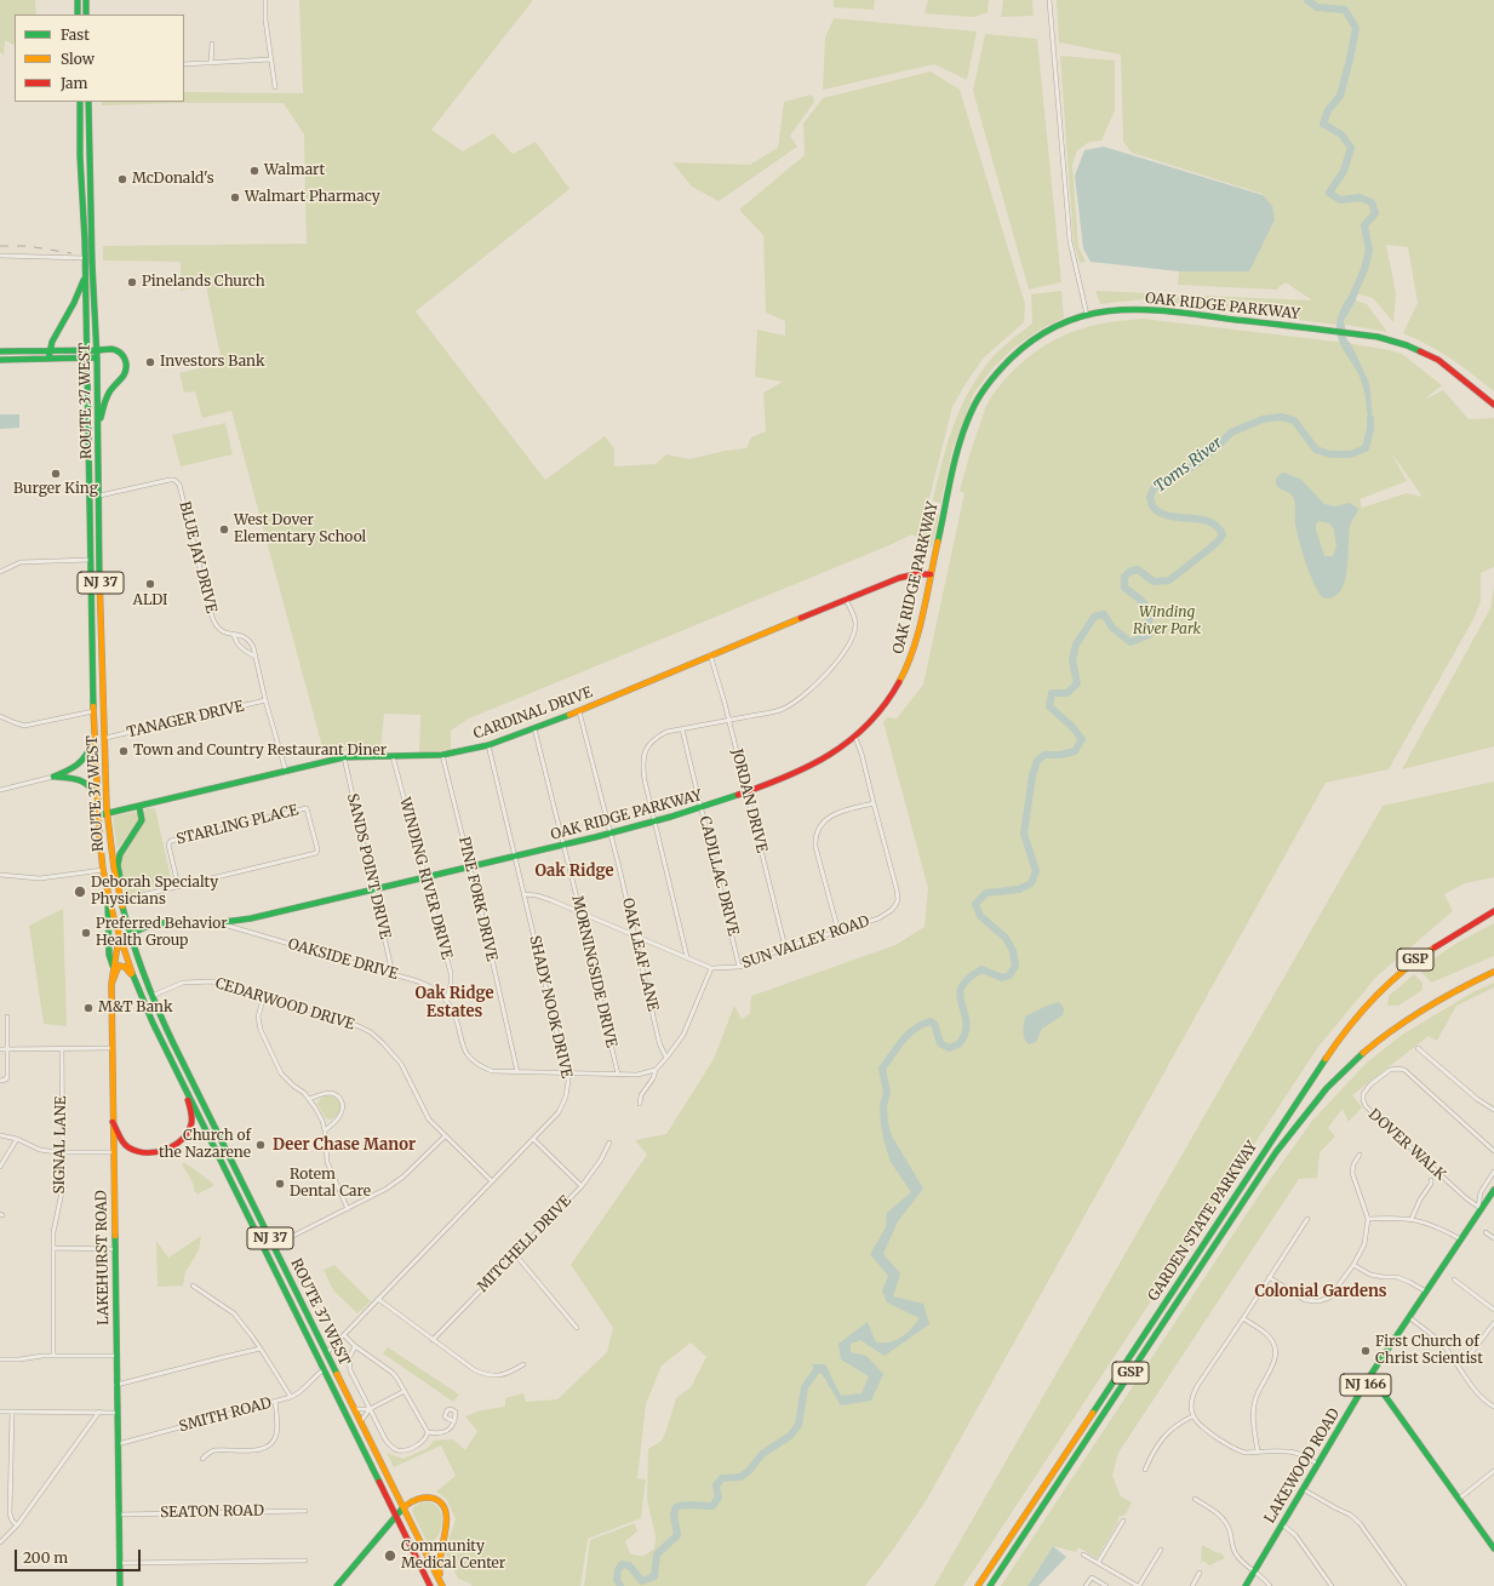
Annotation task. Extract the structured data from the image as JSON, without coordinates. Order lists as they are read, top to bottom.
{
  "streets": {
    "main road": [
      "OAK RIDGE PARKWAY",
      "ROUTE 37 WEST",
      "NJ 37",
      "CARDINAL DRIVE",
      "GSP",
      "GARDEN STATE PARKWAY",
      "LAKEHURST ROAD",
      "NJ 166",
      "LAKEWOOD ROAD"
    ],
    "street": [
      "BLUE JAY DRIVE",
      "TANAGER DRIVE",
      "JORDAN DRIVE",
      "STARLING PLACE",
      "SANDS POINT DRIVE",
      "CADILLAC DRIVE",
      "WINDING RIVER DRIVE",
      "PINE FORK DRIVE",
      "SUN VALLEY ROAD",
      "OAK LEAF LANE",
      "OAKSIDE DRIVE",
      "MORNINGSIDE DRIVE",
      "CEDARWOOD DRIVE",
      "SHADY NOOK DRIVE",
      "SIGNAL LANE",
      "DOVER WALK",
      "MITCHELL DRIVE",
      "SMITH ROAD",
      "SEATON ROAD"
    ]
  },
  "crossings": [
    ["OAK RIDGE PARKWAY", "ROUTE 37 WEST"],
    ["OAK RIDGE PARKWAY", "CARDINAL DRIVE"],
    ["OAK RIDGE PARKWAY", "JORDAN DRIVE"],
    ["OAK RIDGE PARKWAY", "SANDS POINT DRIVE"],
    ["OAK RIDGE PARKWAY", "CADILLAC DRIVE"],
    ["OAK RIDGE PARKWAY", "WINDING RIVER DRIVE"],
    ["OAK RIDGE PARKWAY", "PINE FORK DRIVE"],
    ["OAK RIDGE PARKWAY", "SUN VALLEY ROAD"],
    ["OAK RIDGE PARKWAY", "OAK LEAF LANE"],
    ["OAK RIDGE PARKWAY", "OAKSIDE DRIVE"],
    ["OAK RIDGE PARKWAY", "MORNINGSIDE DRIVE"],
    ["OAK RIDGE PARKWAY", "SHADY NOOK DRIVE"],
    ["OAK RIDGE PARKWAY", "LAKEHURST ROAD"],
    ["ROUTE 37 WEST", "BLUE JAY DRIVE"],
    ["ROUTE 37 WEST", "CARDINAL DRIVE"],
    ["ROUTE 37 WEST", "TANAGER DRIVE"],
    ["ROUTE 37 WEST", "CEDARWOOD DRIVE"],
    ["ROUTE 37 WEST", "SHADY NOOK DRIVE"],
    ["ROUTE 37 WEST", "LAKEHURST ROAD"],
    ["ROUTE 37 WEST", "SMITH ROAD"],
    ["BLUE JAY DRIVE", "CARDINAL DRIVE"],
    ["BLUE JAY DRIVE", "TANAGER DRIVE"],
    ["CARDINAL DRIVE", "JORDAN DRIVE"],
    ["CARDINAL DRIVE", "SANDS POINT DRIVE"],
    ["CARDINAL DRIVE", "WINDING RIVER DRIVE"],
    ["CARDINAL DRIVE", "PINE FORK DRIVE"],
    ["CARDINAL DRIVE", "OAK LEAF LANE"],
    ["CARDINAL DRIVE", "MORNINGSIDE DRIVE"],
    ["CARDINAL DRIVE", "SHADY NOOK DRIVE"],
    ["JORDAN DRIVE", "SUN VALLEY ROAD"],
    ["SANDS POINT DRIVE", "OAKSIDE DRIVE"],
    ["CADILLAC DRIVE", "SUN VALLEY ROAD"],
    ["WINDING RIVER DRIVE", "OAKSIDE DRIVE"],
    ["PINE FORK DRIVE", "OAKSIDE DRIVE"],
    ["SUN VALLEY ROAD", "OAK LEAF LANE"],
    ["SUN VALLEY ROAD", "MORNINGSIDE DRIVE"],
    ["SUN VALLEY ROAD", "SHADY NOOK DRIVE"],
    ["OAKSIDE DRIVE", "MORNINGSIDE DRIVE"],
    ["OAKSIDE DRIVE", "SHADY NOOK DRIVE"],
    ["CEDARWOOD DRIVE", "SHADY NOOK DRIVE"],
    ["DOVER WALK", "LAKEWOOD ROAD"],
    ["LAKEHURST ROAD", "SMITH ROAD"],
    ["LAKEHURST ROAD", "SEATON ROAD"]
  ],
  "districts": [
    "Oak Ridge",
    "Oak Ridge Estates",
    "Deer Chase Manor",
    "Colonial Gardens"
  ],
  "water": ["Toms River"],
  "parks": ["Winding River Park"],
  "places": [
    "Walmart",
    "McDonald's",
    "Walmart Pharmacy",
    "Pinelands Church",
    "Investors Bank",
    "Burger King",
    "West Dover Elementary School",
    "ALDI",
    "Town and Country Restaurant Diner",
    "Deborah Specialty Physicians",
    "Preferred Behavior Health Group",
    "M&T Bank",
    "Church of the Nazarene",
    "Rotem Dental Care",
    "First Church of Christ Scientist",
    "Community Medical Center"
  ],
  "legend": ["Fast", "Slow", "Jam"],
  "scale_bar": "200 m"
}
